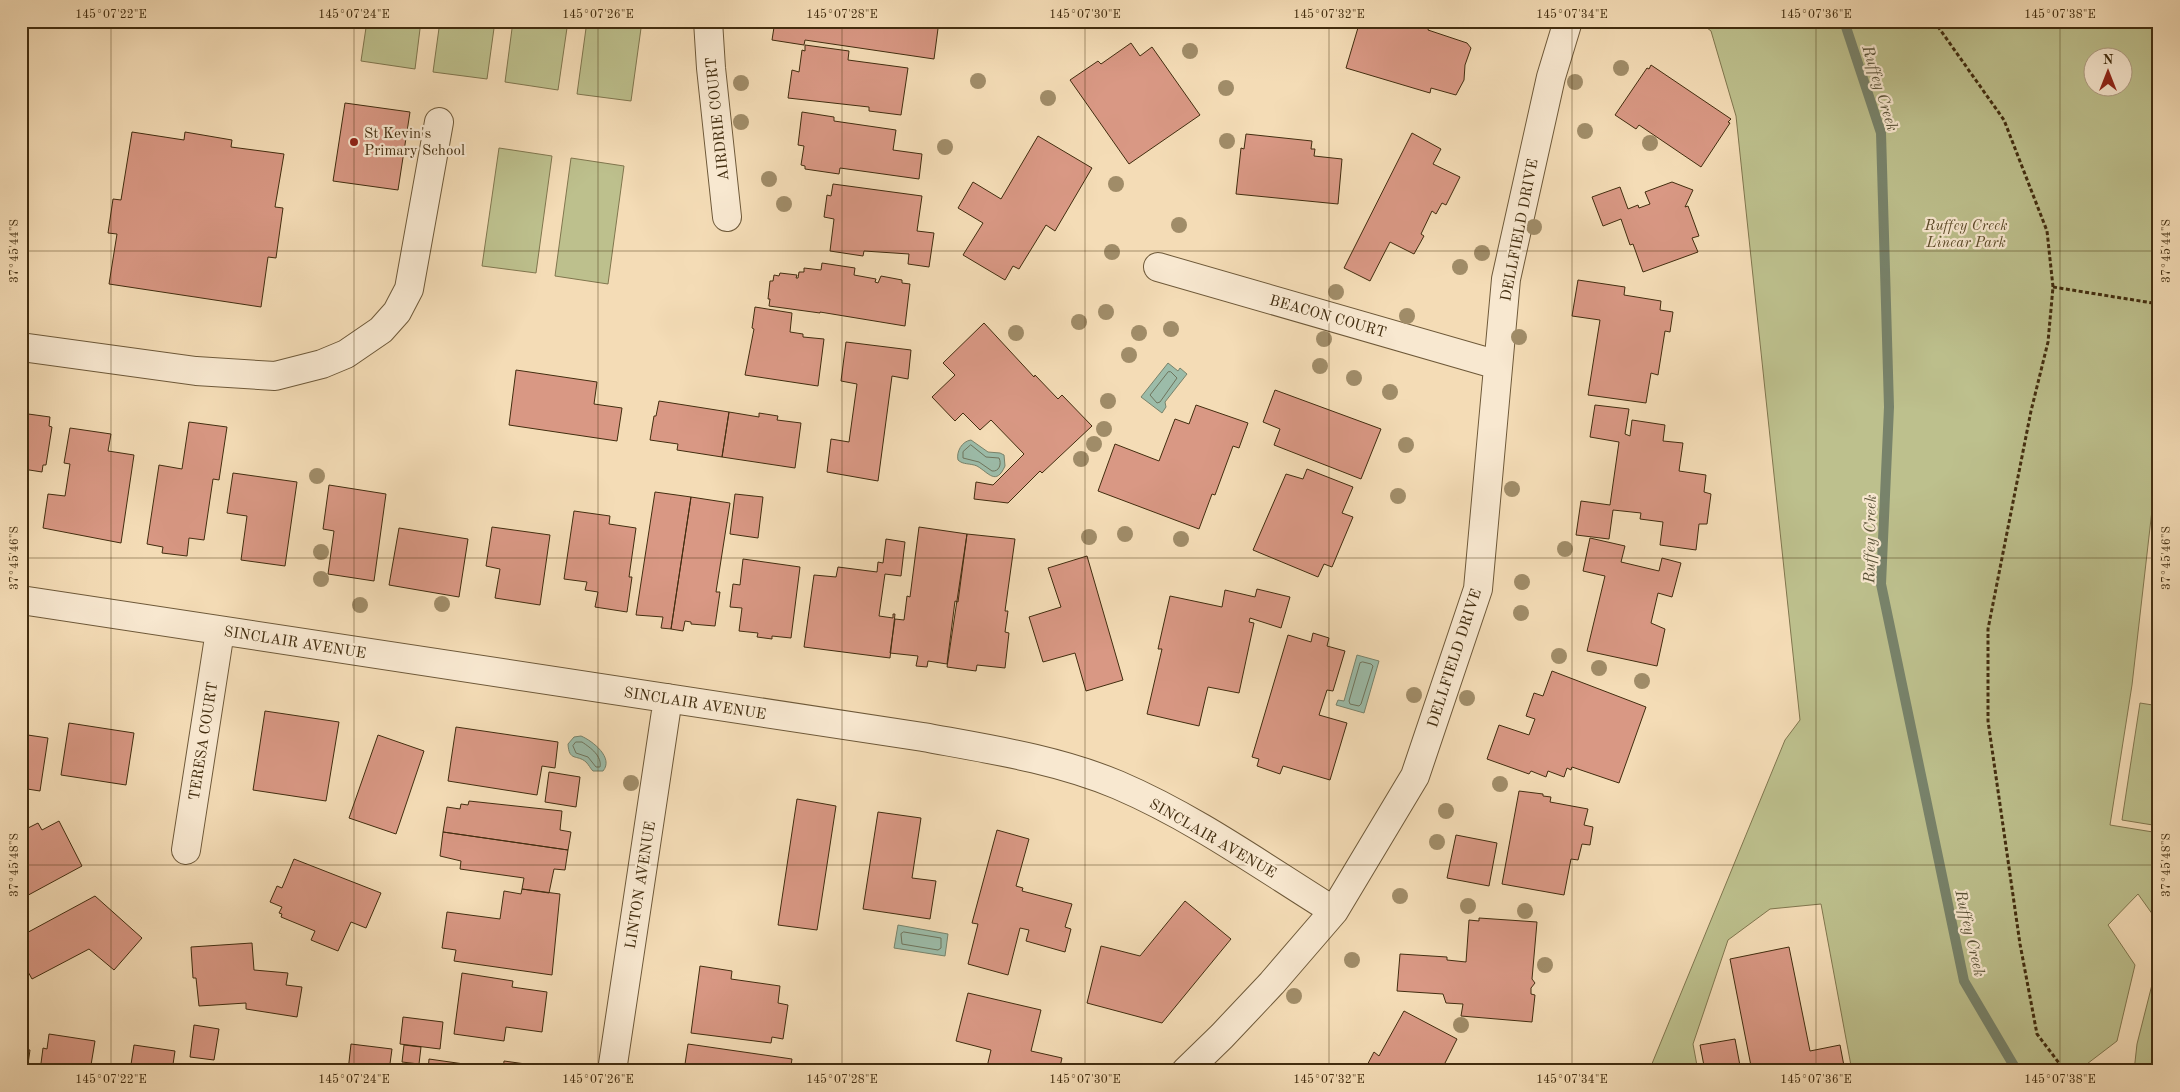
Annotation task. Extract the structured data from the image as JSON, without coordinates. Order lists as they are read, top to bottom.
{
  "streets": {
    "street": [
      "AIRDRIE COURT",
      "DELLFIELD DRIVE",
      "BEACON COURT",
      "SINCLAIR AVENUE",
      "TERESA COURT",
      "LINTON AVENUE"
    ]
  },
  "crossings": [
    ["DELLFIELD DRIVE", "BEACON COURT"],
    ["DELLFIELD DRIVE", "SINCLAIR AVENUE"],
    ["SINCLAIR AVENUE", "TERESA COURT"],
    ["SINCLAIR AVENUE", "LINTON AVENUE"]
  ],
  "water": ["Ruffey Creek"],
  "parks": ["Ruffey Creek Linear Park"],
  "places": ["St Kevin's Primary School"],
  "north": "top",
  "coordinates": [
    "145°07'22\"E",
    "145°07'24\"E",
    "145°07'26\"E",
    "145°07'28\"E",
    "145°07'30\"E",
    "145°07'32\"E",
    "145°07'34\"E",
    "145°07'36\"E",
    "145°07'38\"E",
    "37°45'44\"S",
    "37°45'46\"S",
    "37°45'48\"S"
  ]
}
